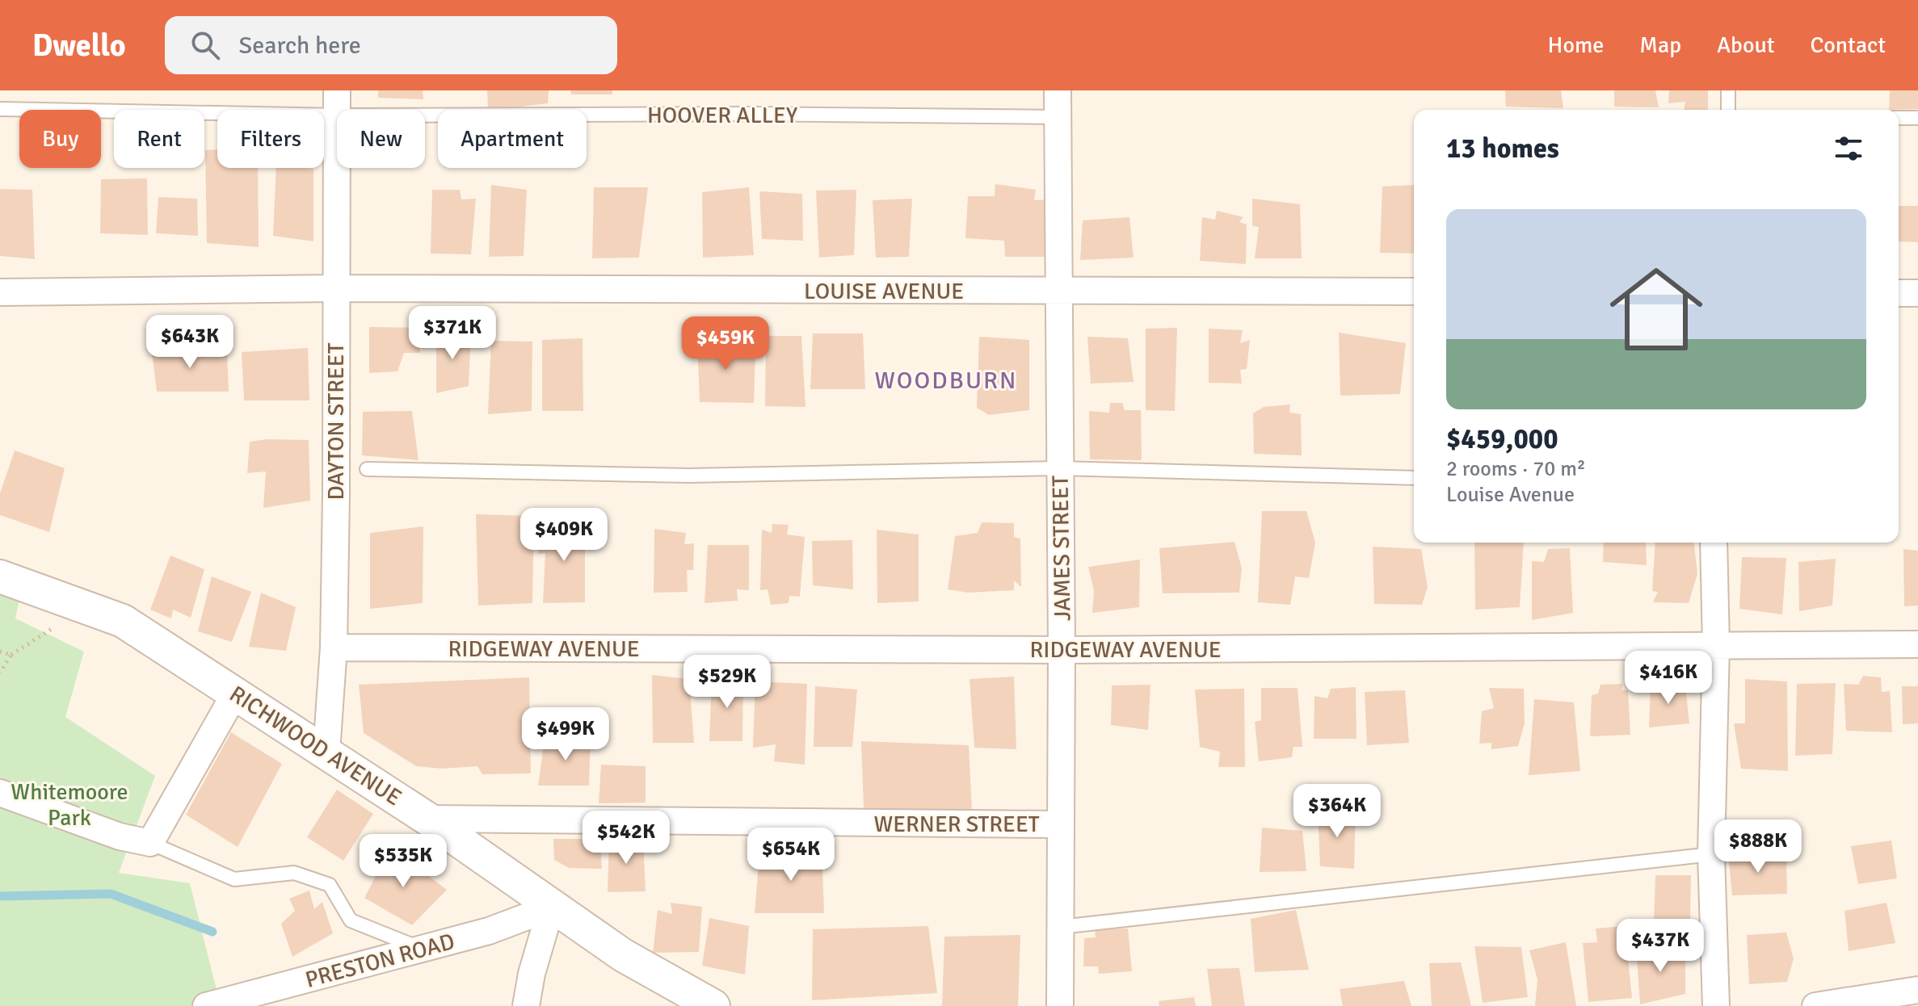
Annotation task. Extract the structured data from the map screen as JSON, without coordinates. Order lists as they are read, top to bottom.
{
  "streets": {
    "street": [
      "LOUISE AVENUE",
      "DAYTON STREET",
      "JAMES STREET",
      "RIDGEWAY AVENUE",
      "RICHWOOD AVENUE",
      "WERNER STREET",
      "PRESTON ROAD"
    ],
    "lane": ["HOOVER ALLEY"]
  },
  "crossings": [
    ["HOOVER ALLEY", "DAYTON STREET"],
    ["HOOVER ALLEY", "JAMES STREET"],
    ["LOUISE AVENUE", "DAYTON STREET"],
    ["LOUISE AVENUE", "JAMES STREET"],
    ["DAYTON STREET", "RIDGEWAY AVENUE"],
    ["DAYTON STREET", "RICHWOOD AVENUE"],
    ["JAMES STREET", "RIDGEWAY AVENUE"],
    ["JAMES STREET", "WERNER STREET"],
    ["RICHWOOD AVENUE", "WERNER STREET"],
    ["RICHWOOD AVENUE", "PRESTON ROAD"]
  ],
  "districts": ["WOODBURN"],
  "parks": ["Whitemoore Park"],
  "page": {
    "header": "Dwello",
    "search": "Search here",
    "nav": [
      "Home",
      "Map",
      "About",
      "Contact"
    ],
    "chip": [
      "Buy",
      "Rent",
      "Filters",
      "New",
      "Apartment"
    ],
    "heading": "13 homes",
    "list": [
      {
        "name": "$459,000",
        "note": "2 rooms · 70 m² · Louise Avenue"
      }
    ],
    "price": [
      "$371K",
      "$643K",
      "$459K",
      "$409K",
      "$416K",
      "$529K",
      "$499K",
      "$364K",
      "$542K",
      "$888K",
      "$654K",
      "$535K",
      "$437K"
    ]
  }
}
